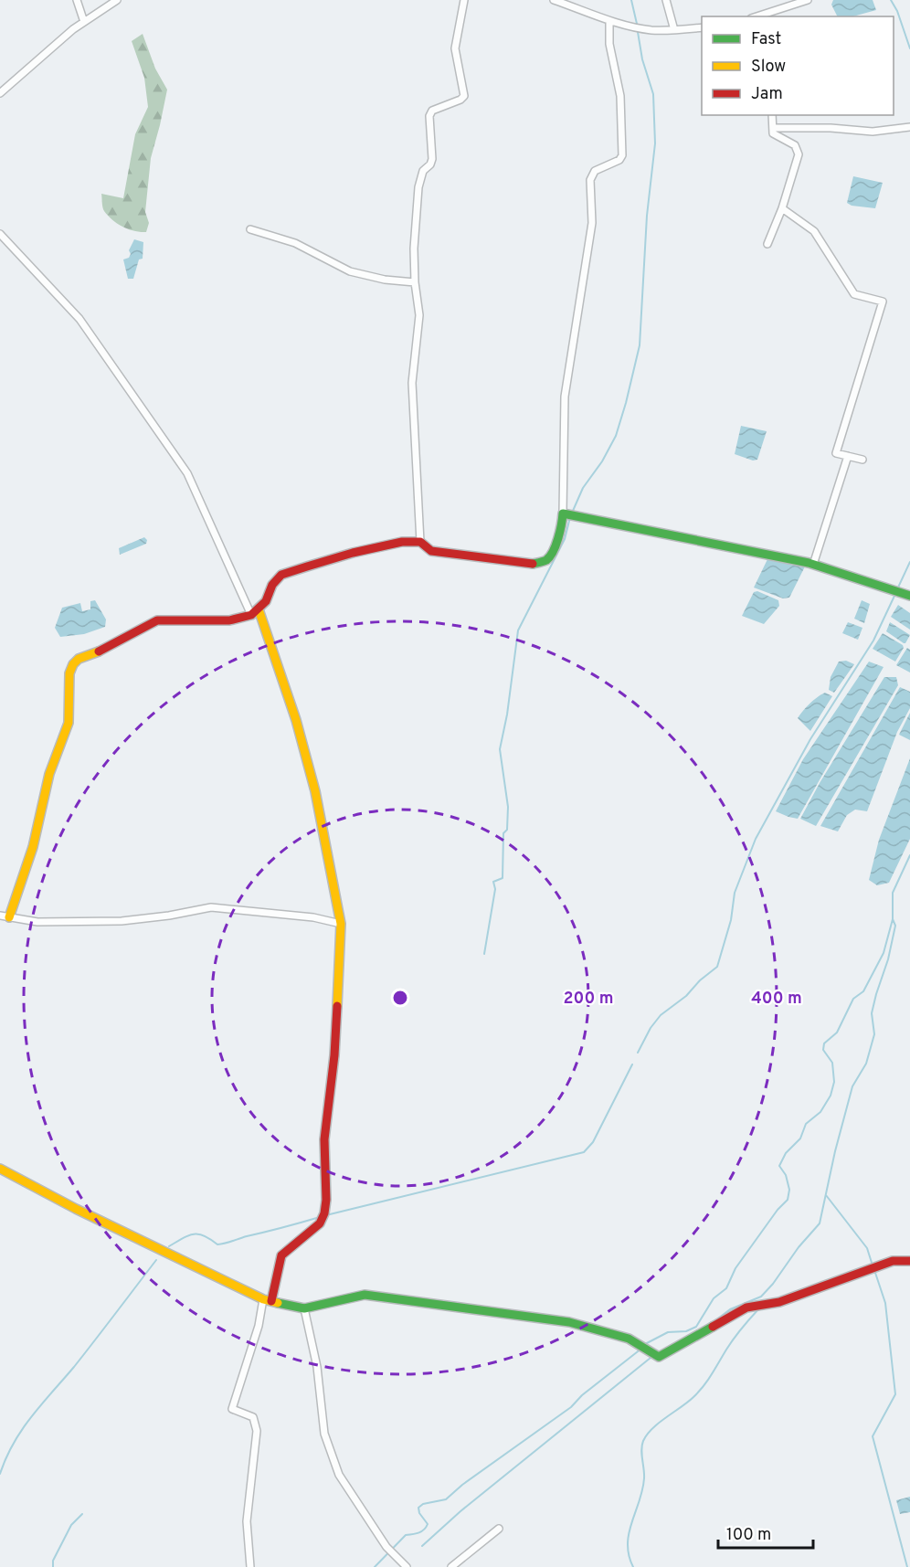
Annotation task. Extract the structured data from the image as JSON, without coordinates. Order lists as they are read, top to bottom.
{
  "legend": ["Fast", "Slow", "Jam"],
  "scale_bar": "100 m",
  "rings": ["200 m", "400 m"]
}
